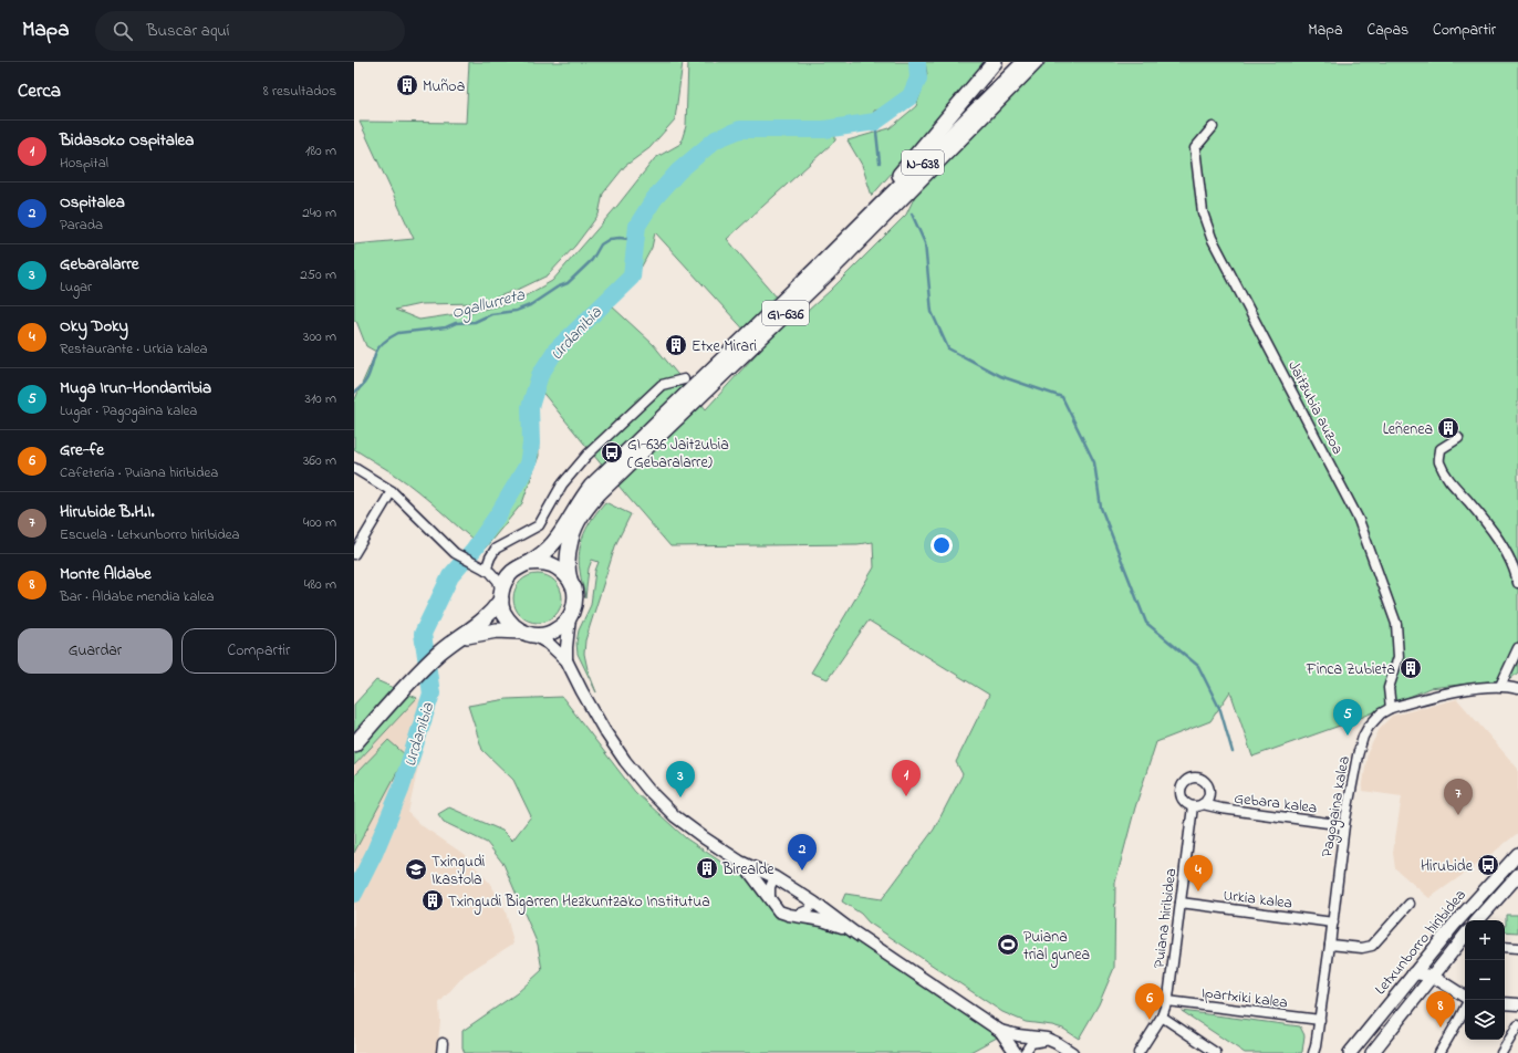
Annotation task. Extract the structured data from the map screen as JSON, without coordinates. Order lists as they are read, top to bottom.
{
  "streets": {
    "main road": ["N-638", "GI-636", "Letxunborro hiribidea"],
    "street": [
      "Jaitzubia auzoa",
      "Gebara kalea",
      "Pagogaina kalea",
      "Urkia kalea",
      "Puiana hiribidea",
      "Ipartxiki kalea"
    ]
  },
  "crossings": [
    ["N-638", "GI-636"],
    ["Jaitzubia auzoa", "Pagogaina kalea"],
    ["Gebara kalea", "Pagogaina kalea"],
    ["Gebara kalea", "Puiana hiribidea"],
    ["Pagogaina kalea", "Urkia kalea"],
    ["Pagogaina kalea", "Ipartxiki kalea"],
    ["Urkia kalea", "Puiana hiribidea"],
    ["Puiana hiribidea", "Ipartxiki kalea"]
  ],
  "water": ["Ogallurreta", "Urdanibia"],
  "places": {
    "building": [
      "Muñoa",
      "Etxe Mirari",
      "Leñenea",
      "Finca Zubieta",
      "Birealde",
      "Txingudi Bigarren Hezkuntzako Institutua"
    ],
    "bus stop": ["GI-636 Jaitzubia (Gebaralarre)", "Hirubide"],
    "school or university": ["Txingudi Ikastola"],
    "sports": ["Puiana trial gunea"]
  },
  "page": {
    "header": "Mapa",
    "search": "Buscar aquí",
    "nav": ["Mapa", "Capas", "Compartir"],
    "heading": ["Cerca", "8 resultados"],
    "list": [
      {
        "mark": "1",
        "name": "Bidasoko Ospitalea",
        "note": "Hospital",
        "value": "180 m"
      },
      {
        "mark": "2",
        "name": "Ospitalea",
        "note": "Parada",
        "value": "240 m"
      },
      {
        "mark": "3",
        "name": "Gebaralarre",
        "note": "Lugar",
        "value": "250 m"
      },
      {
        "mark": "4",
        "name": "Oky Doky",
        "note": "Restaurante · Urkia kalea",
        "value": "300 m"
      },
      {
        "mark": "5",
        "name": "Muga Irun-Hondarribia",
        "note": "Lugar · Pagogaina kalea",
        "value": "310 m"
      },
      {
        "mark": "6",
        "name": "Gre-fe",
        "note": "Cafetería · Puiana hiribidea",
        "value": "360 m"
      },
      {
        "mark": "7",
        "name": "Hirubide B.H.I.",
        "note": "Escuela · Letxunborro hiribidea",
        "value": "400 m"
      },
      {
        "mark": "8",
        "name": "Monte Aldabe",
        "note": "Bar · Aldabe mendia kalea",
        "value": "480 m"
      }
    ],
    "buttons": ["Guardar", "Compartir"],
    "pins": [
      "5",
      "1",
      "3",
      "7",
      "2",
      "4",
      "6",
      "8"
    ],
    "map_buttons": ["+", "−"]
  }
}
